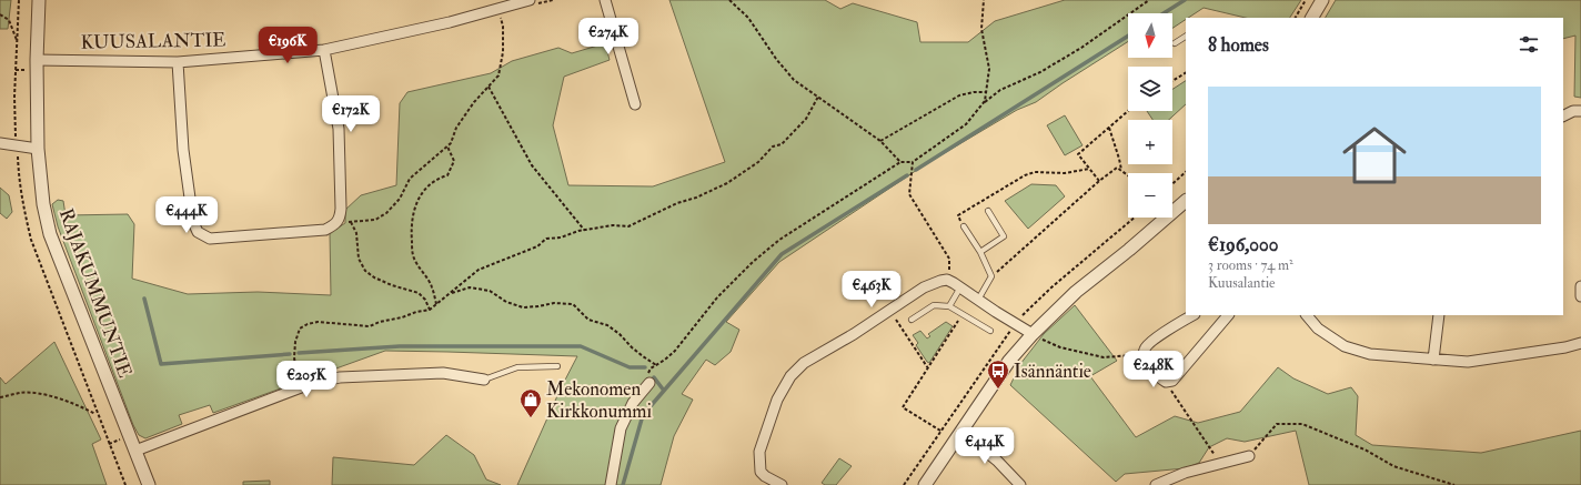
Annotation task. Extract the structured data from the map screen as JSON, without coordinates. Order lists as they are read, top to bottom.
{
  "streets": {
    "street": ["KUUSALANTIE", "RAJAKUMMUNTIE"]
  },
  "crossings": [
    ["KUUSALANTIE", "RAJAKUMMUNTIE"]
  ],
  "places": {
    "bus stop": ["Isännäntie"],
    "shop": ["Mekonomen Kirkkonummi"]
  },
  "north": "bottom",
  "page": {
    "map_buttons": ["+", "−"],
    "price": [
      "€274K",
      "€196K",
      "€172K",
      "€444K",
      "€463K",
      "€248K",
      "€205K",
      "€414K"
    ],
    "heading": "8 homes",
    "list": [
      {
        "name": "€196,000",
        "note": "3 rooms · 74 m² · Kuusalantie"
      }
    ]
  }
}
